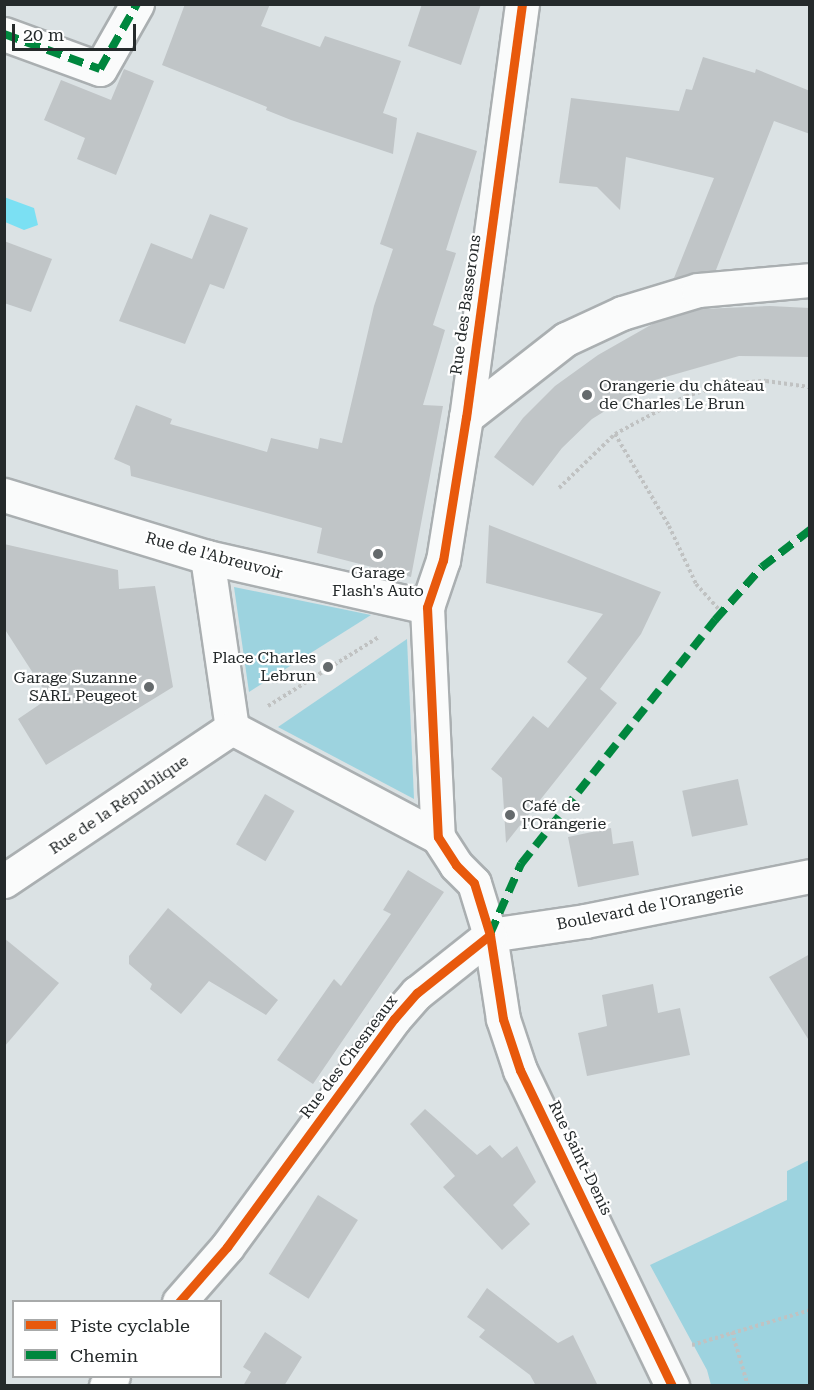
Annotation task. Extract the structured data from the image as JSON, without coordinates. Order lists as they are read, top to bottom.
{
  "streets": {
    "street": [
      "Rue des Basserons",
      "Rue de l'Abreuvoir",
      "Rue de la République",
      "Boulevard de l'Orangerie",
      "Rue des Chesneaux",
      "Rue Saint-Denis"
    ]
  },
  "crossings": [
    ["Rue des Basserons", "Rue de l'Abreuvoir"],
    ["Boulevard de l'Orangerie", "Rue des Chesneaux"],
    ["Boulevard de l'Orangerie", "Rue Saint-Denis"],
    ["Rue des Chesneaux", "Rue Saint-Denis"]
  ],
  "places": [
    "Orangerie du château de Charles Le Brun",
    "Garage Flash's Auto",
    "Place Charles Lebrun",
    "Garage Suzanne SARL Peugeot",
    "Café de l'Orangerie"
  ],
  "legend": ["Piste cyclable", "Chemin"],
  "scale_bar": "20 m"
}
